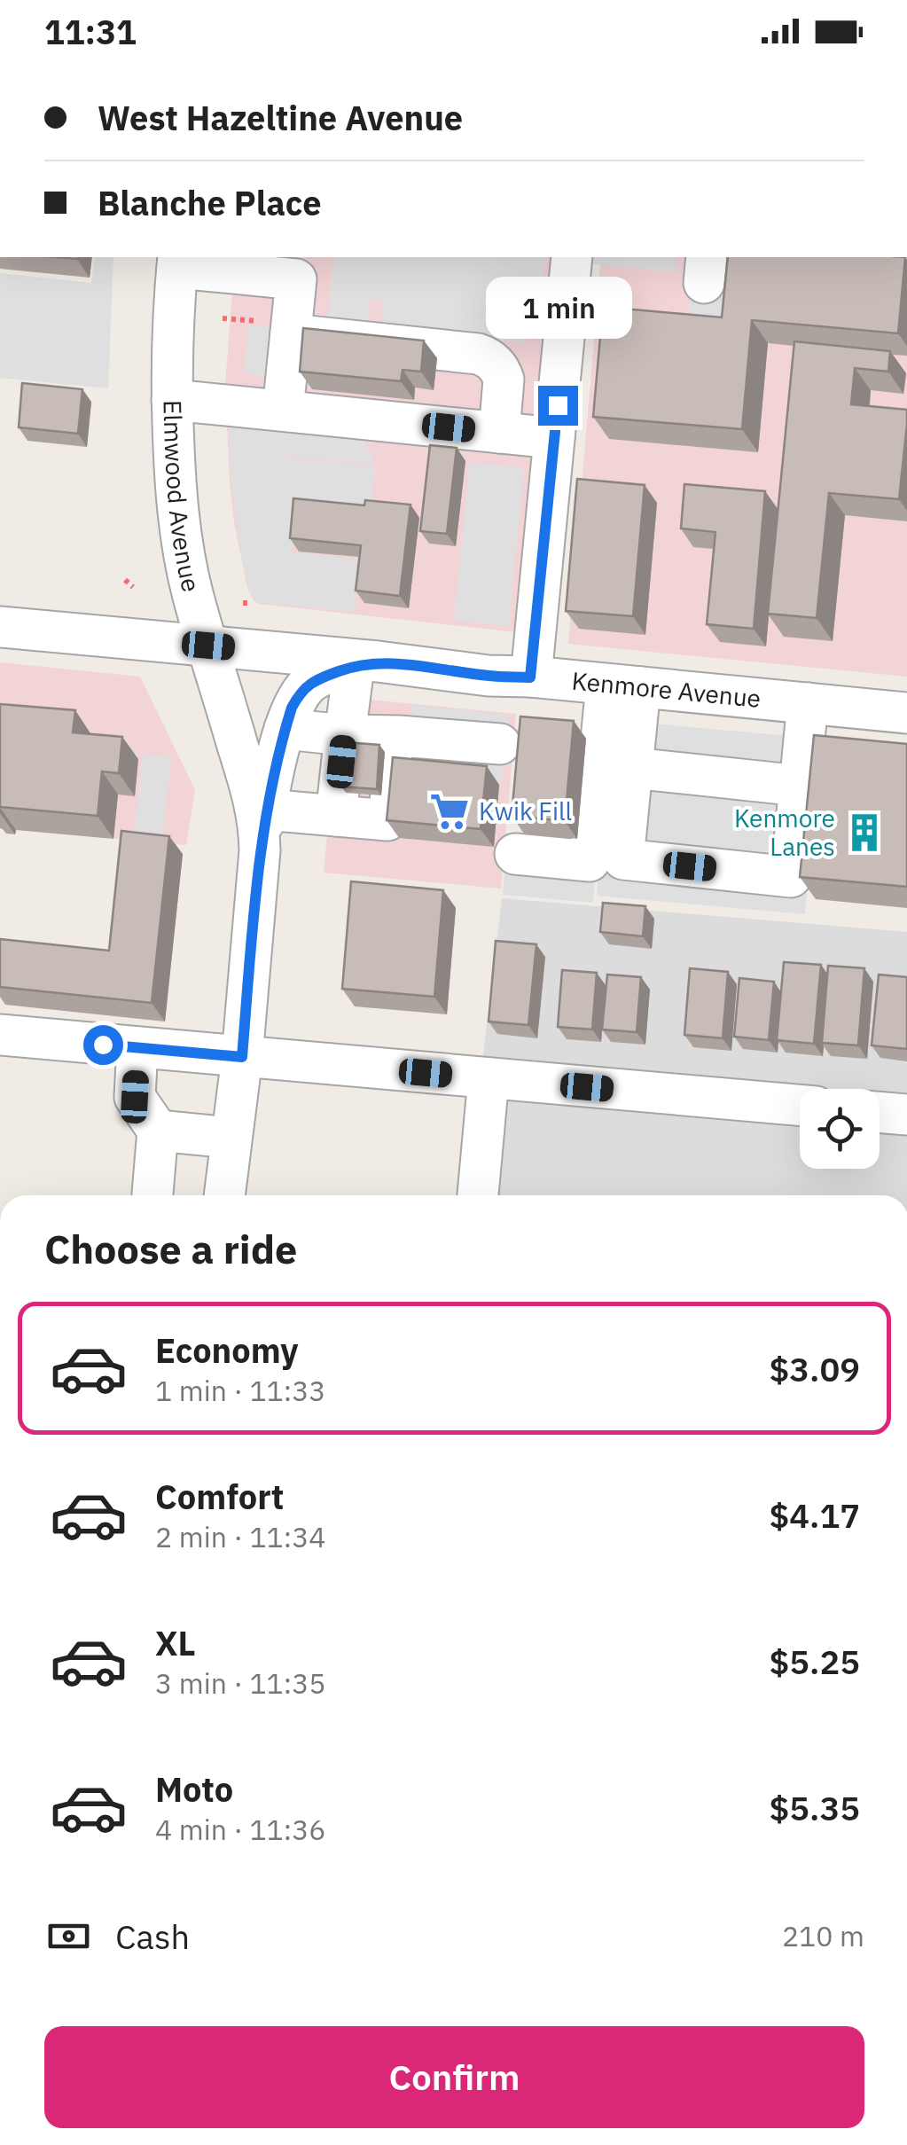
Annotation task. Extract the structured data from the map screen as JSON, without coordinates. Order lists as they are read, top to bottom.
{
  "streets": {
    "street": ["Elmwood Avenue", "Kenmore Avenue"]
  },
  "crossings": [
    ["Elmwood Avenue", "Kenmore Avenue"]
  ],
  "places": {
    "supermarket": ["Kwik Fill"],
    "building": ["Kenmore Lanes"]
  },
  "page": {
    "status": "11:31",
    "banner": ["West Hazeltine Avenue", "Blanche Place"],
    "bubble": "1 min",
    "heading": "Choose a ride",
    "list": [
      {
        "name": "Economy",
        "note": "1 min · 11:33",
        "value": "$3.09"
      },
      {
        "name": "Comfort",
        "note": "2 min · 11:34",
        "value": "$4.17"
      },
      {
        "name": "XL",
        "note": "3 min · 11:35",
        "value": "$5.25"
      },
      {
        "name": "Moto",
        "note": "4 min · 11:36",
        "value": "$5.35"
      }
    ],
    "pay": ["Cash", "210 m"],
    "buttons": "Confirm"
  }
}
